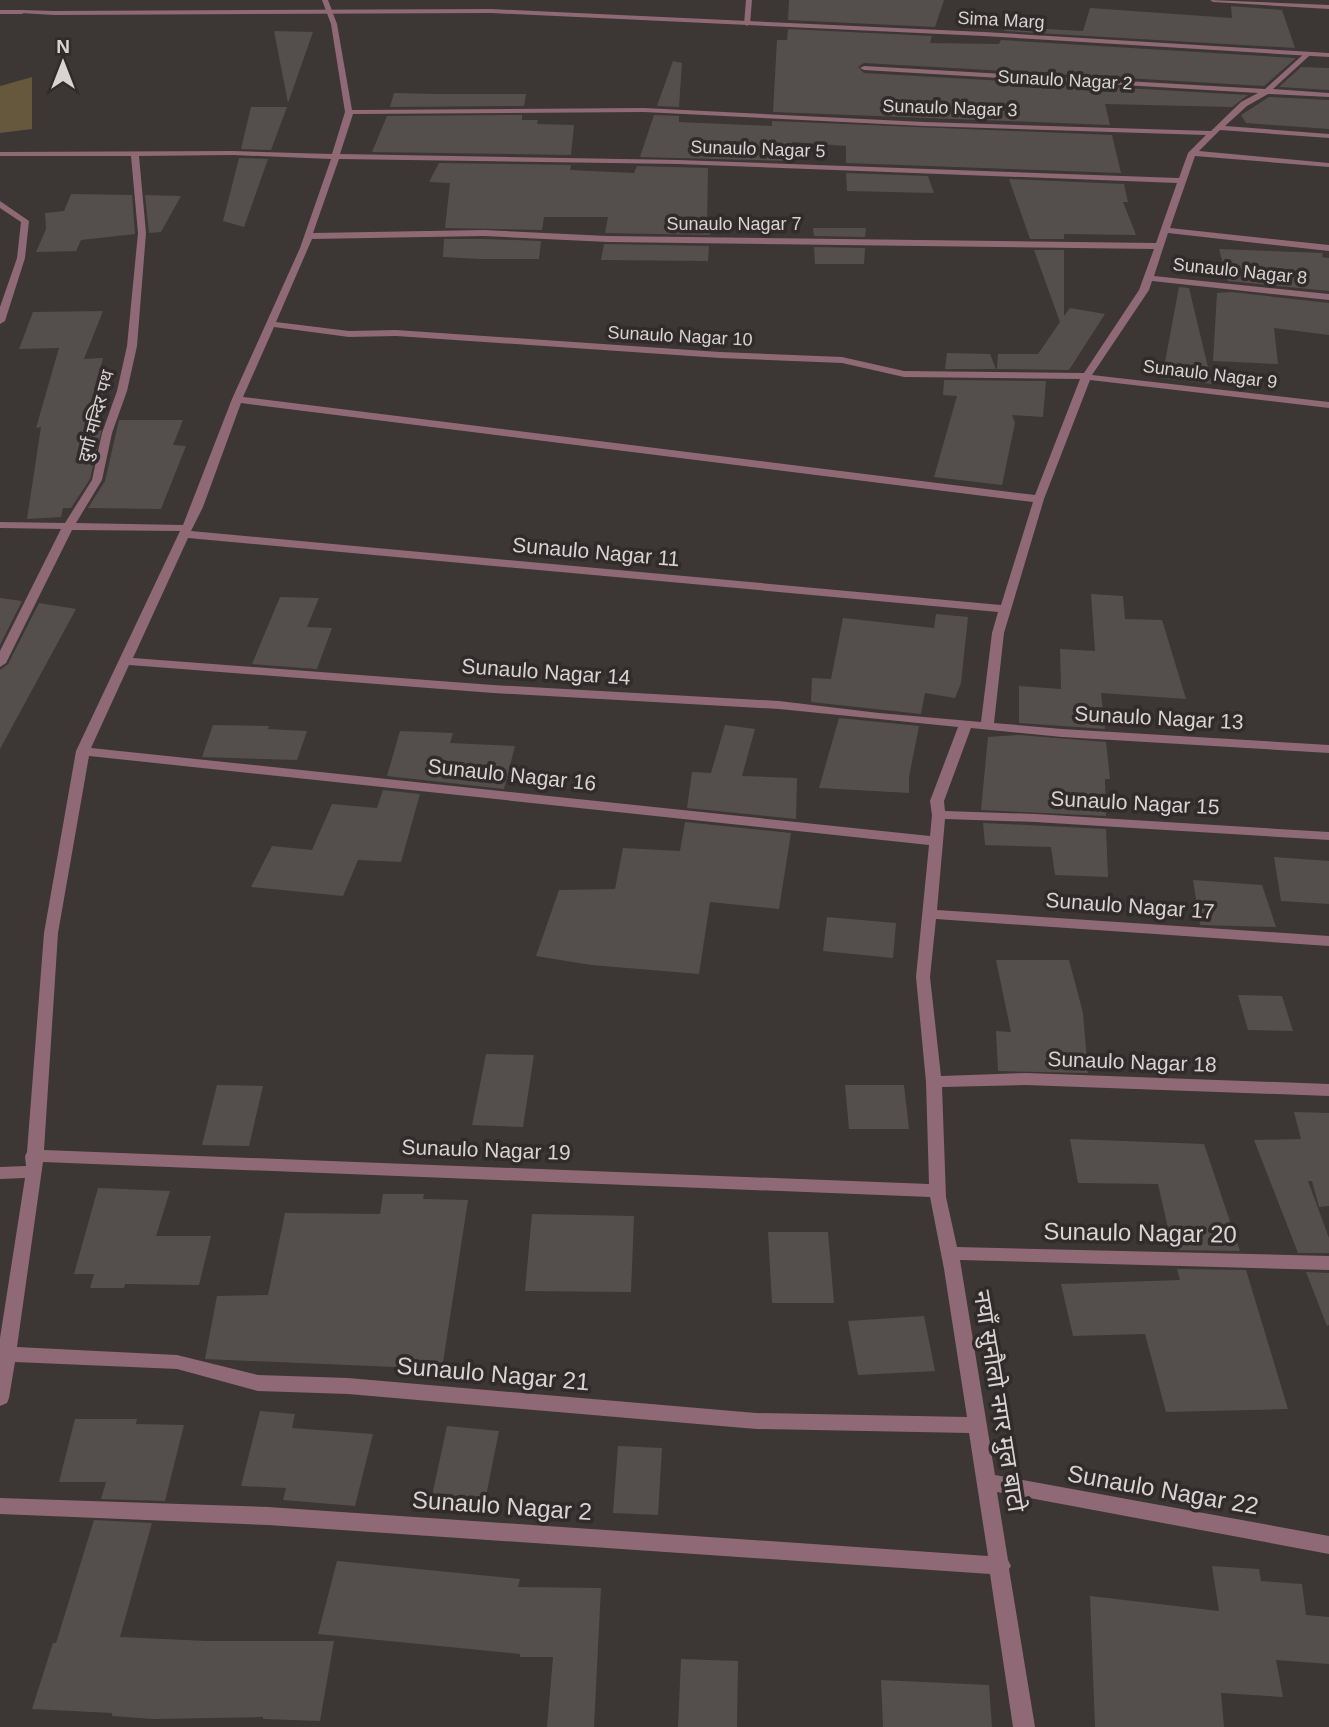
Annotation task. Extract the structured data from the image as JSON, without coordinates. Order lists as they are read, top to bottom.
{
  "streets": {
    "street": [
      "Sima Marg",
      "Sunaulo Nagar 2",
      "Sunaulo Nagar 3",
      "Sunaulo Nagar 5",
      "Sunaulo Nagar 7",
      "Sunaulo Nagar 8",
      "Sunaulo Nagar 10",
      "Sunaulo Nagar 9",
      "दुर्गा मन्दिर पथ",
      "Sunaulo Nagar 11",
      "Sunaulo Nagar 14",
      "Sunaulo Nagar 13",
      "Sunaulo Nagar 16",
      "Sunaulo Nagar 15",
      "Sunaulo Nagar 17",
      "Sunaulo Nagar 18",
      "Sunaulo Nagar 19",
      "Sunaulo Nagar 20",
      "Sunaulo Nagar 21",
      "नयाँ सुनौलो नगर मुल बाटो",
      "Sunaulo Nagar 22"
    ]
  },
  "crossings": [
    ["Sunaulo Nagar 2", "नयाँ सुनौलो नगर मुल बाटो"],
    ["Sunaulo Nagar 5", "दुर्गा मन्दिर पथ"],
    ["Sunaulo Nagar 10", "Sunaulo Nagar 9"],
    ["दुर्गा मन्दिर पथ", "Sunaulo Nagar 11"],
    ["Sunaulo Nagar 14", "Sunaulo Nagar 13"],
    ["Sunaulo Nagar 14", "नयाँ सुनौलो नगर मुल बाटो"],
    ["Sunaulo Nagar 16", "नयाँ सुनौलो नगर मुल बाटो"],
    ["Sunaulo Nagar 15", "नयाँ सुनौलो नगर मुल बाटो"],
    ["Sunaulo Nagar 17", "नयाँ सुनौलो नगर मुल बाटो"],
    ["Sunaulo Nagar 18", "नयाँ सुनौलो नगर मुल बाटो"],
    ["Sunaulo Nagar 19", "नयाँ सुनौलो नगर मुल बाटो"],
    ["Sunaulo Nagar 20", "नयाँ सुनौलो नगर मुल बाटो"],
    ["Sunaulo Nagar 21", "नयाँ सुनौलो नगर मुल बाटो"],
    ["नयाँ सुनौलो नगर मुल बाटो", "Sunaulo Nagar 22"]
  ],
  "north": "top"
}
